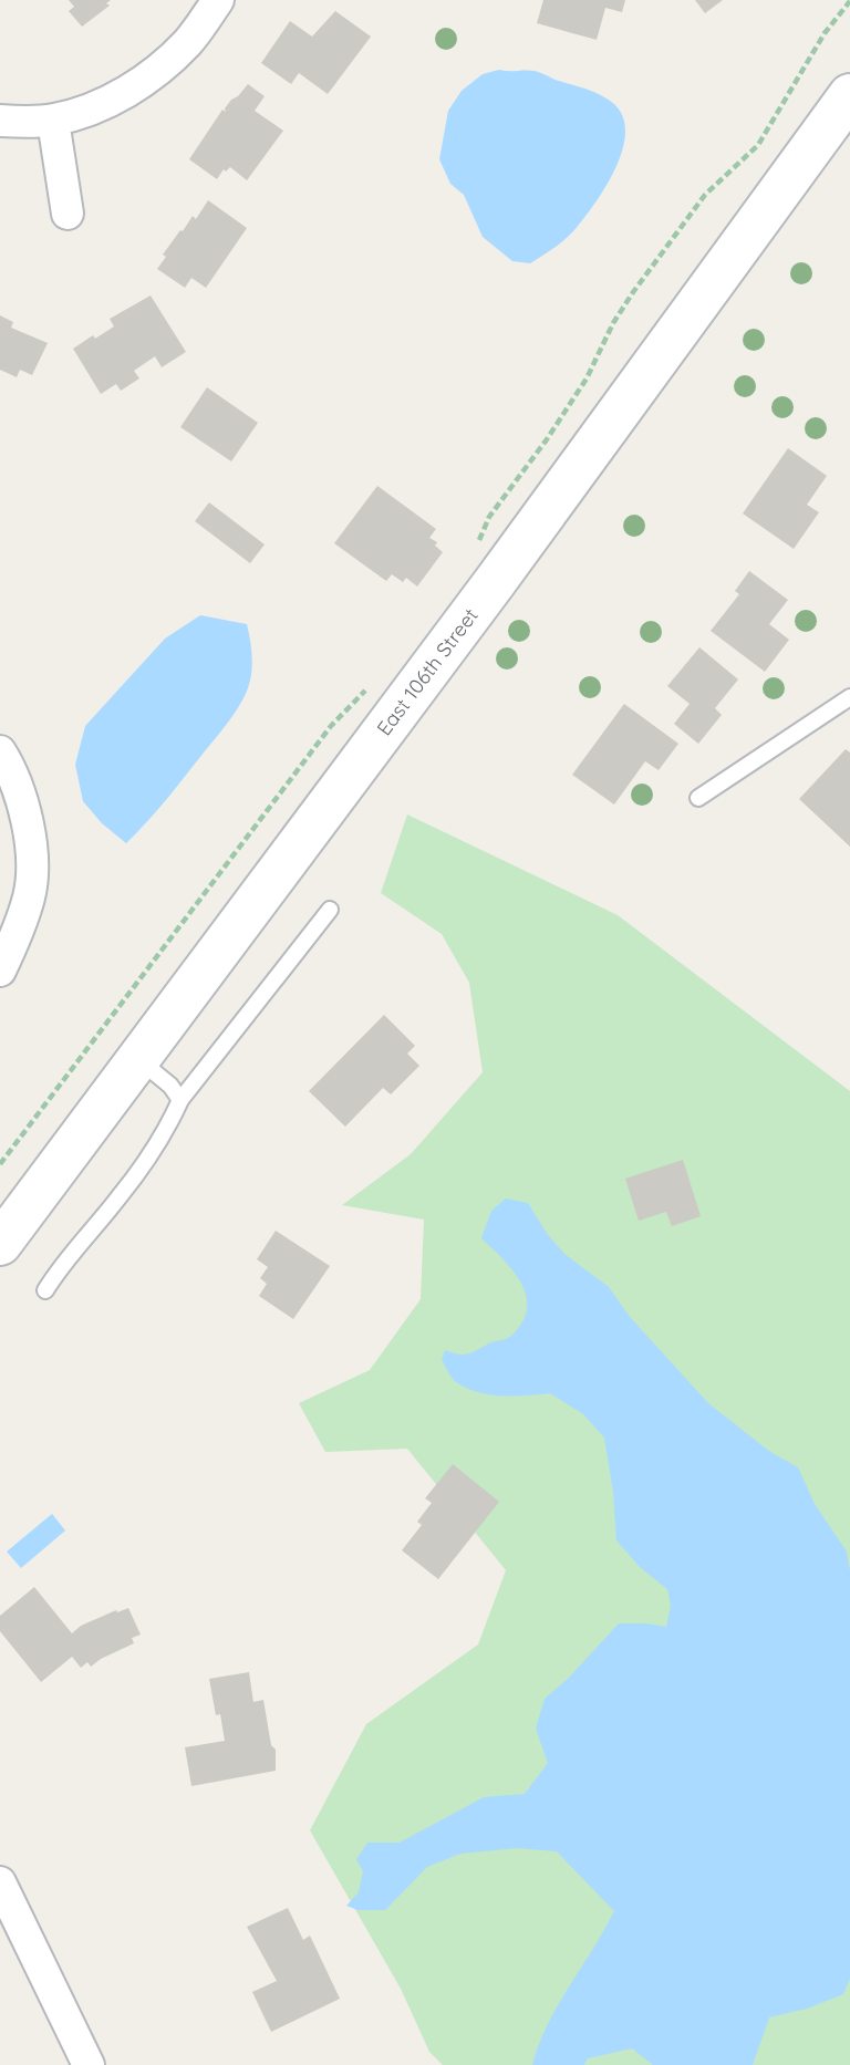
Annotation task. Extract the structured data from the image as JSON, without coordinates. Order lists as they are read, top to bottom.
{
  "streets": {
    "main road": ["East 106th Street"]
  }
}
